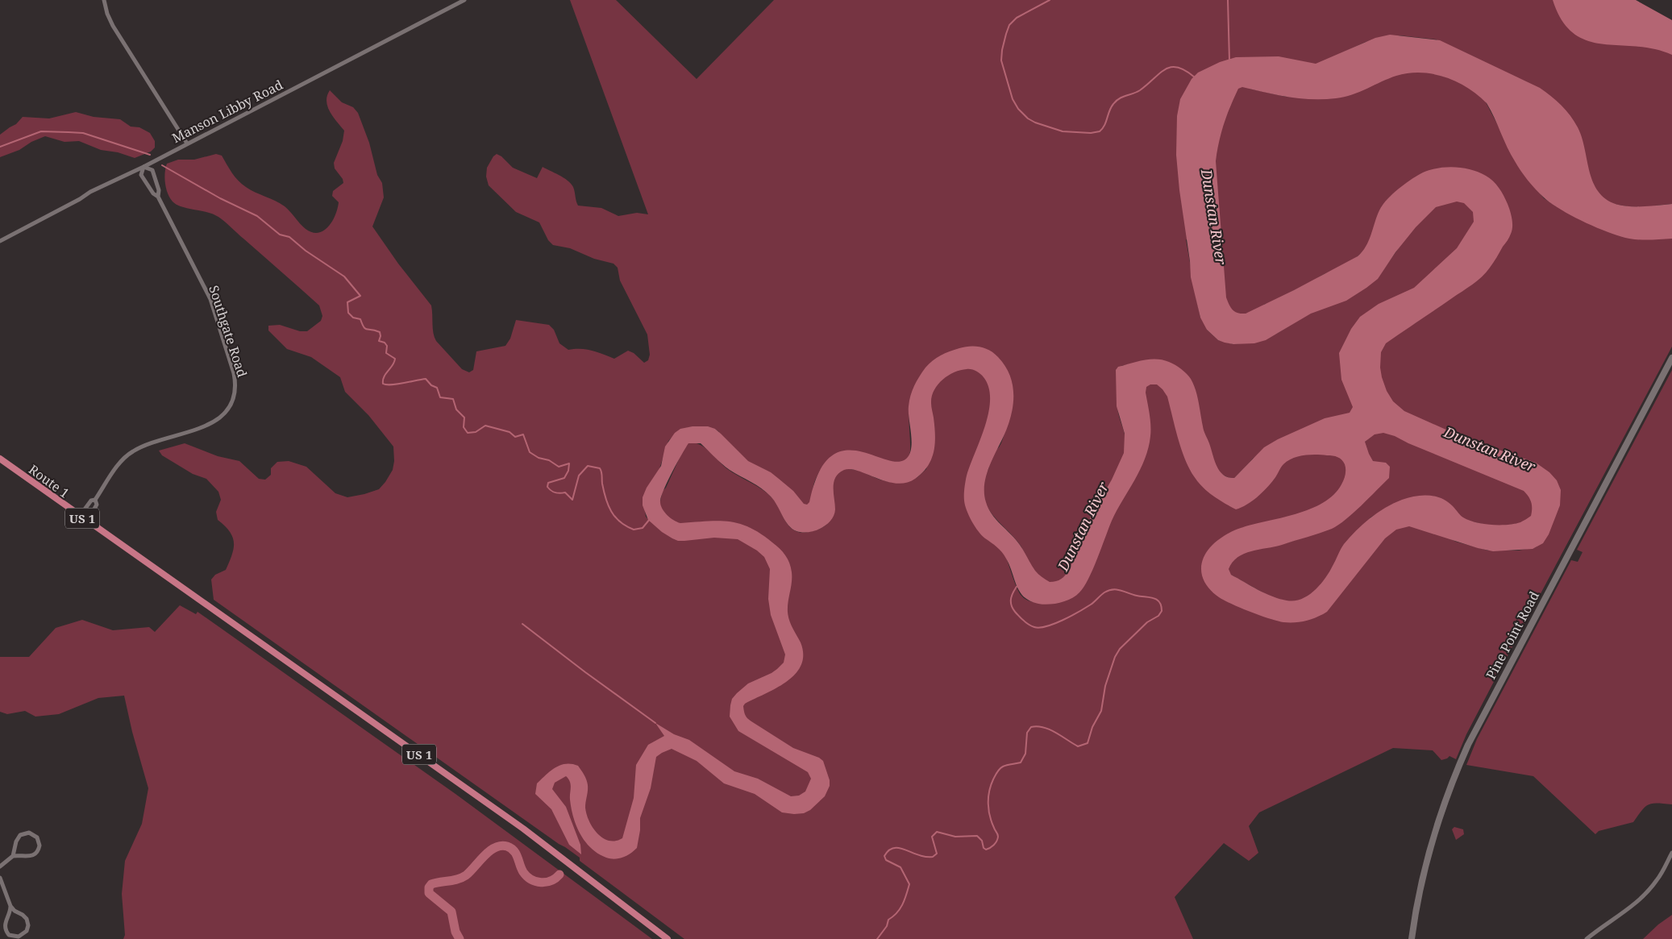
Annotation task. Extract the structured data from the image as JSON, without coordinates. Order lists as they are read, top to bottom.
{
  "streets": {
    "main road": ["Route 1", "US 1", "Pine Point Road"],
    "street": ["Manson Libby Road", "Southgate Road"]
  },
  "crossings": [
    ["Manson Libby Road", "Southgate Road"],
    ["Southgate Road", "Route 1"]
  ],
  "water": ["Dunstan River"]
}
